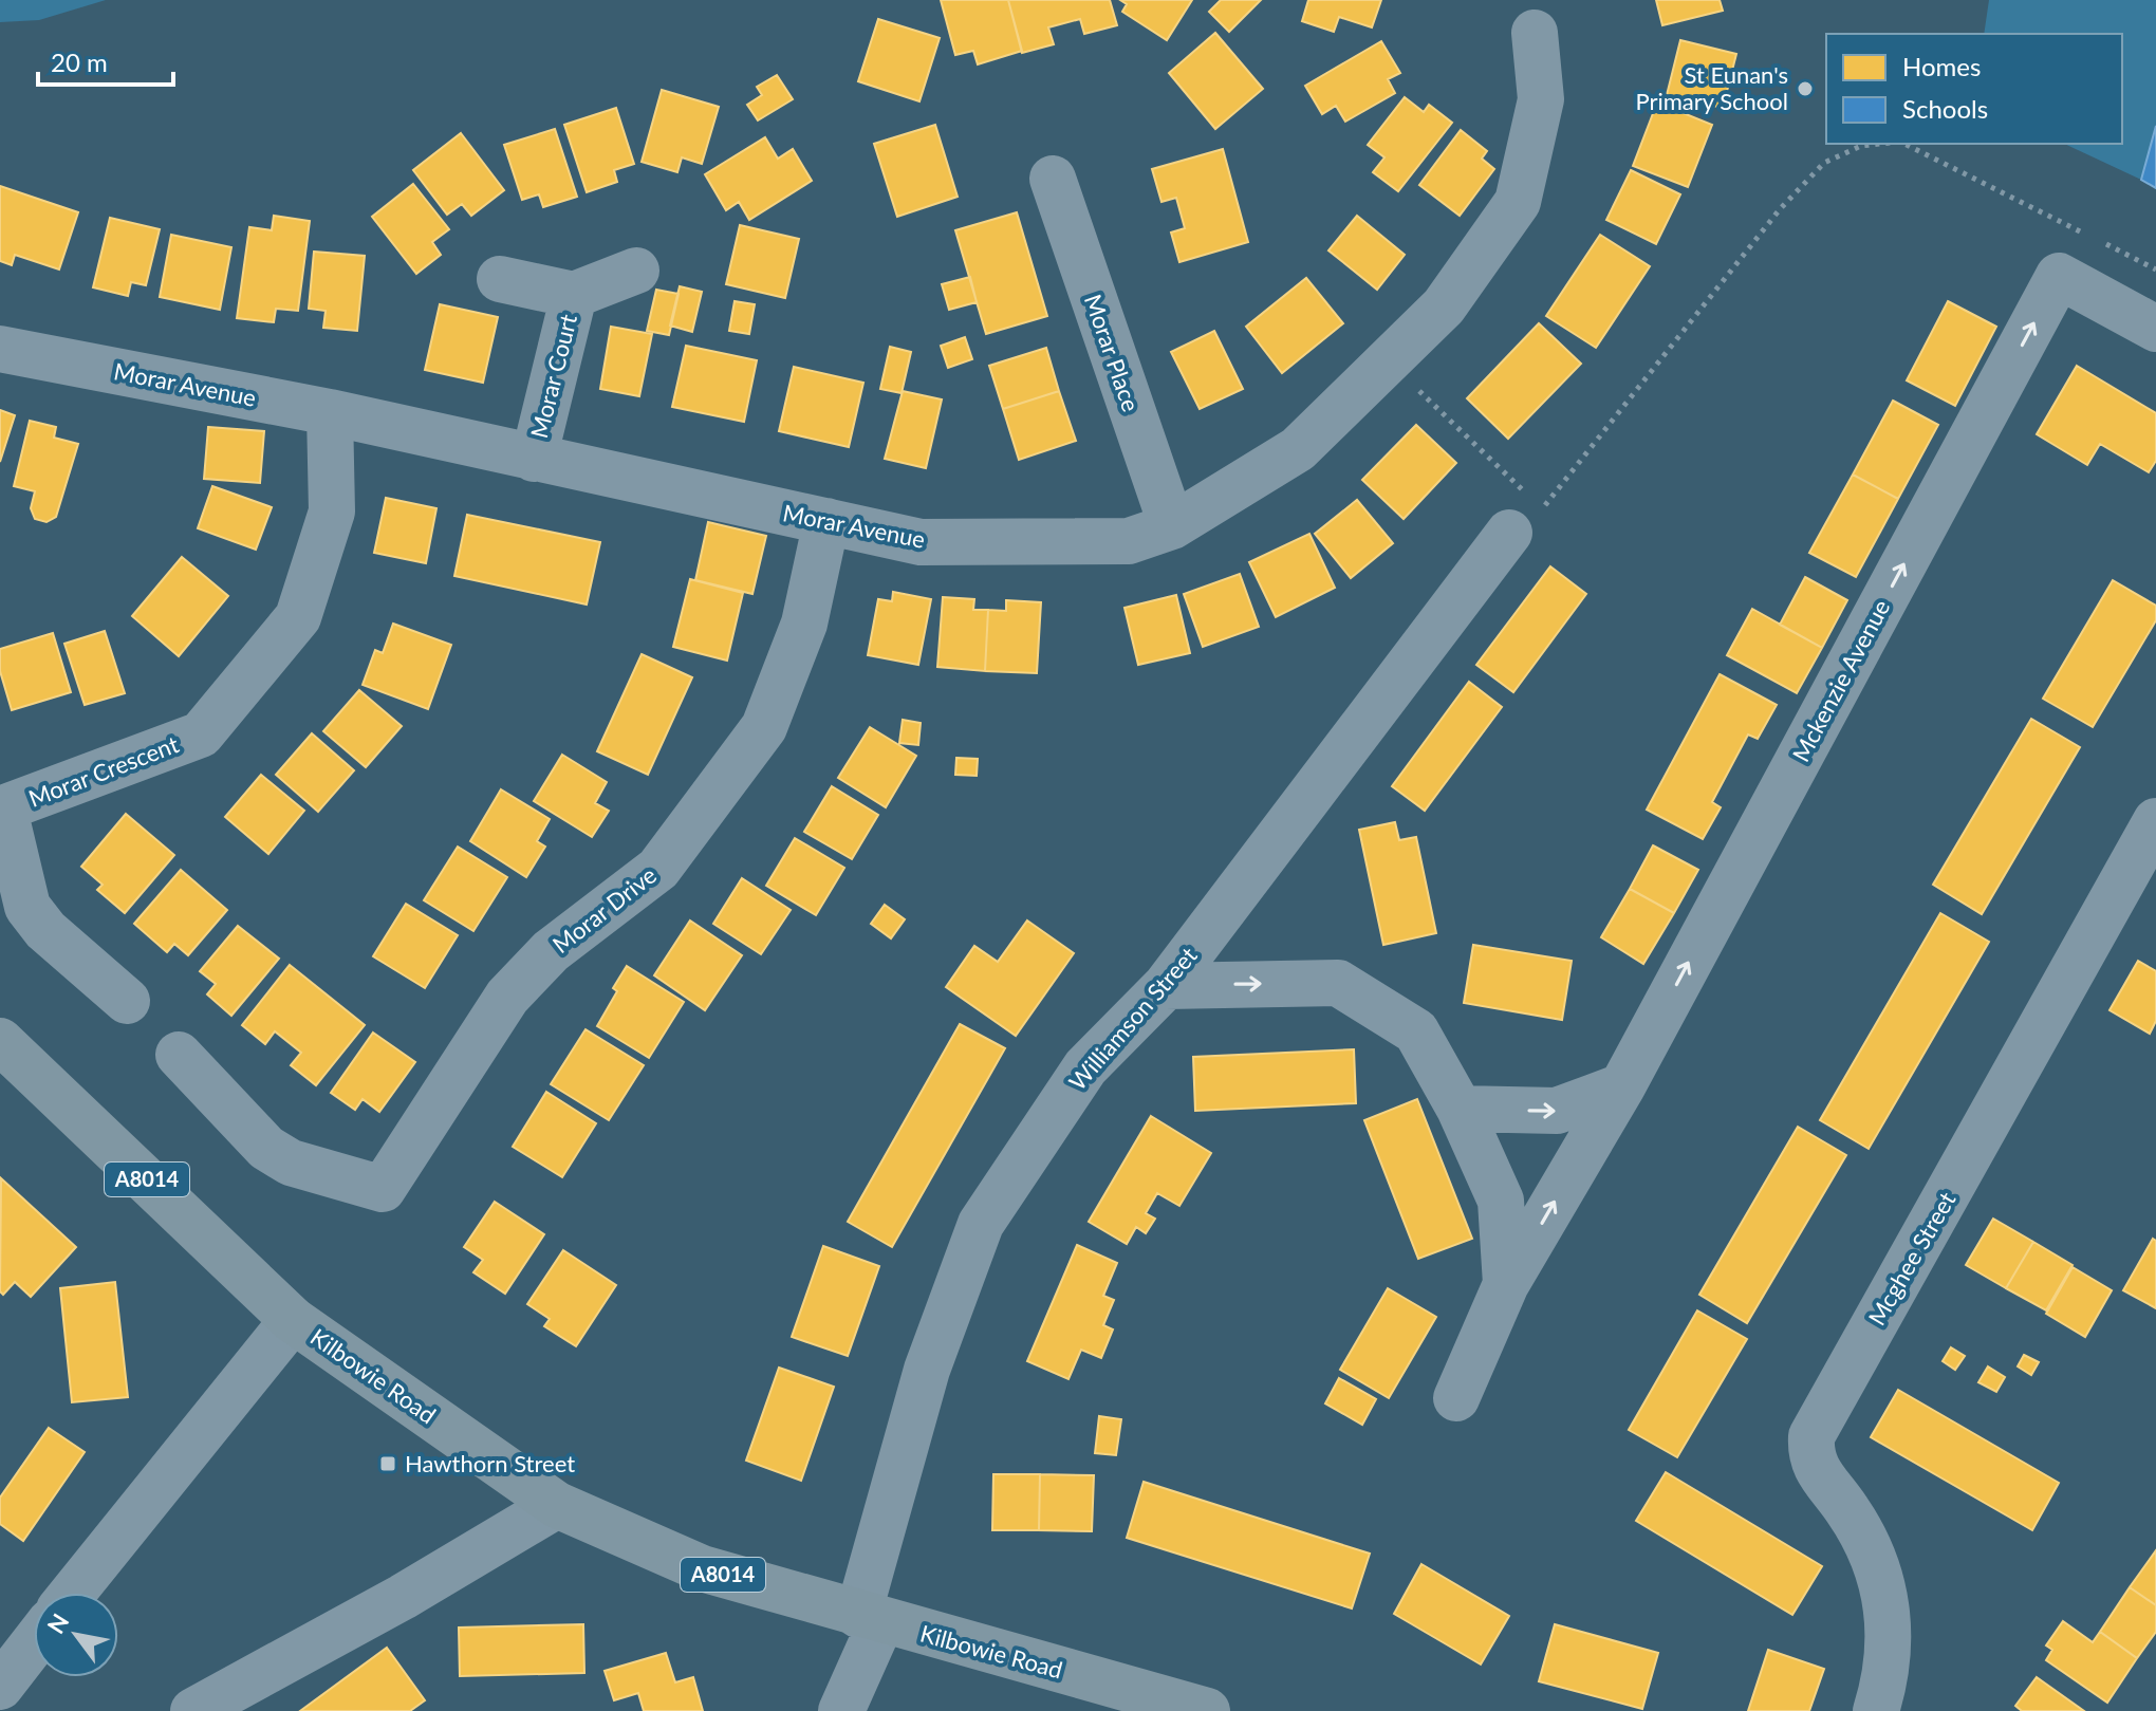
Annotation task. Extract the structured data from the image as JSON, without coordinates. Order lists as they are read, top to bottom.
{
  "streets": {
    "main road": ["A8014", "Kilbowie Road"],
    "street": [
      "Morar Place",
      "Morar Court",
      "Morar Avenue",
      "Mckenzie Avenue",
      "Morar Crescent",
      "Morar Drive",
      "Williamson Street",
      "Mcghee Street"
    ]
  },
  "crossings": [
    ["Morar Place", "Morar Avenue"],
    ["Morar Court", "Morar Avenue"],
    ["Morar Avenue", "Morar Crescent"],
    ["Morar Avenue", "Morar Drive"],
    ["Mckenzie Avenue", "Williamson Street"],
    ["Williamson Street", "Kilbowie Road"]
  ],
  "places": {
    "other": ["St Eunan's Primary School"],
    "transit": ["Hawthorn Street"]
  },
  "legend": ["Homes", "Schools"],
  "scale_bar": "20 m",
  "north": "top left"
}
